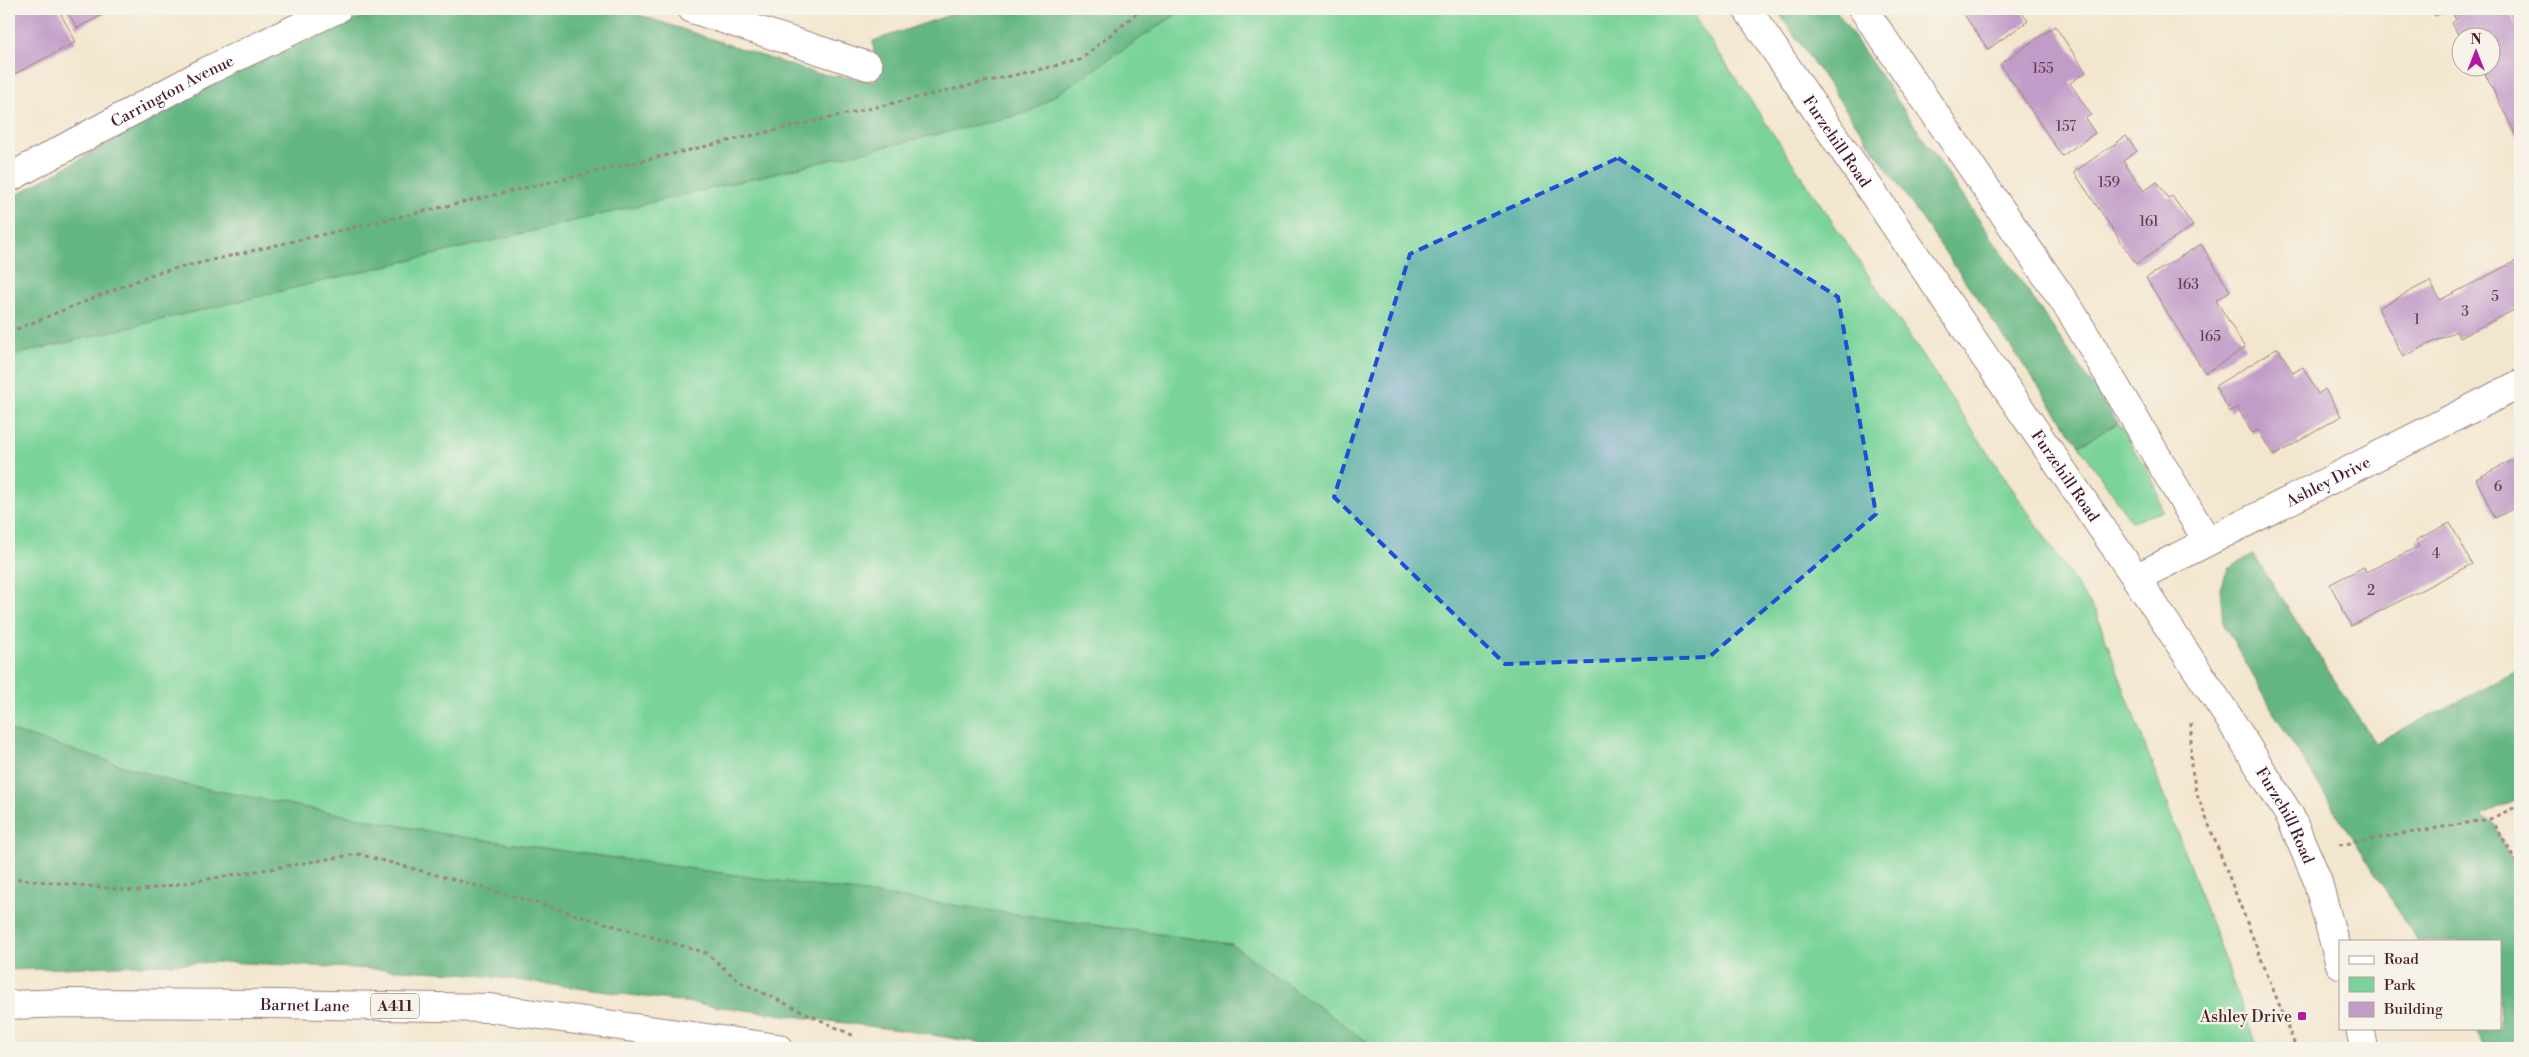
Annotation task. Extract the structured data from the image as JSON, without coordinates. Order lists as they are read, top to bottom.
{
  "streets": {
    "street": [
      "Carrington Avenue",
      "Furzehill Road",
      "Ashley Drive",
      "Barnet Lane",
      "A411"
    ]
  },
  "crossings": [
    ["Furzehill Road", "Ashley Drive"]
  ],
  "places": {
    "transit": ["Ashley Drive"]
  },
  "house_numbers": [
    "155",
    "157",
    "159",
    "161",
    "163",
    "5",
    "3",
    "1",
    "165",
    "6",
    "4",
    "2"
  ],
  "legend": ["Road", "Park", "Building"],
  "north": "top"
}
